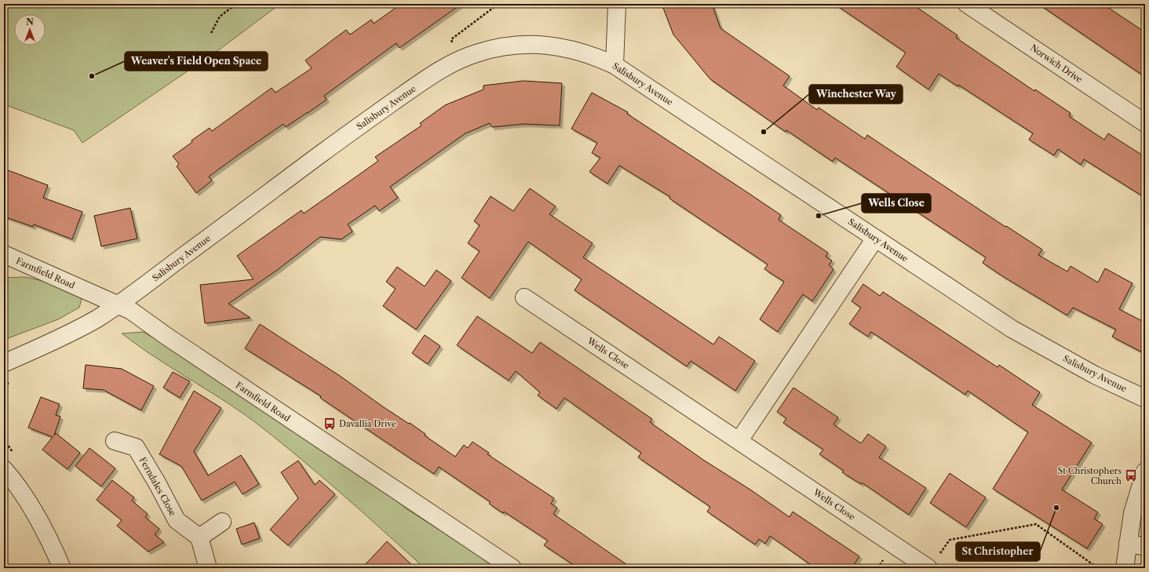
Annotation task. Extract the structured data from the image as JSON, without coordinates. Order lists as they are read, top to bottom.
{
  "streets": {
    "street": [
      "Norwich Drive",
      "Salisbury Avenue",
      "Farmfield Road",
      "Wells Close",
      "Ferndales Close"
    ]
  },
  "crossings": [
    ["Salisbury Avenue", "Farmfield Road"]
  ],
  "places": {
    "other": [
      "Weaver's Field Open Space",
      "Winchester Way",
      "Wells Close",
      "St Christopher"
    ],
    "bus stop": ["Davallia Drive", "St Christophers Church"]
  },
  "north": "top"
}
